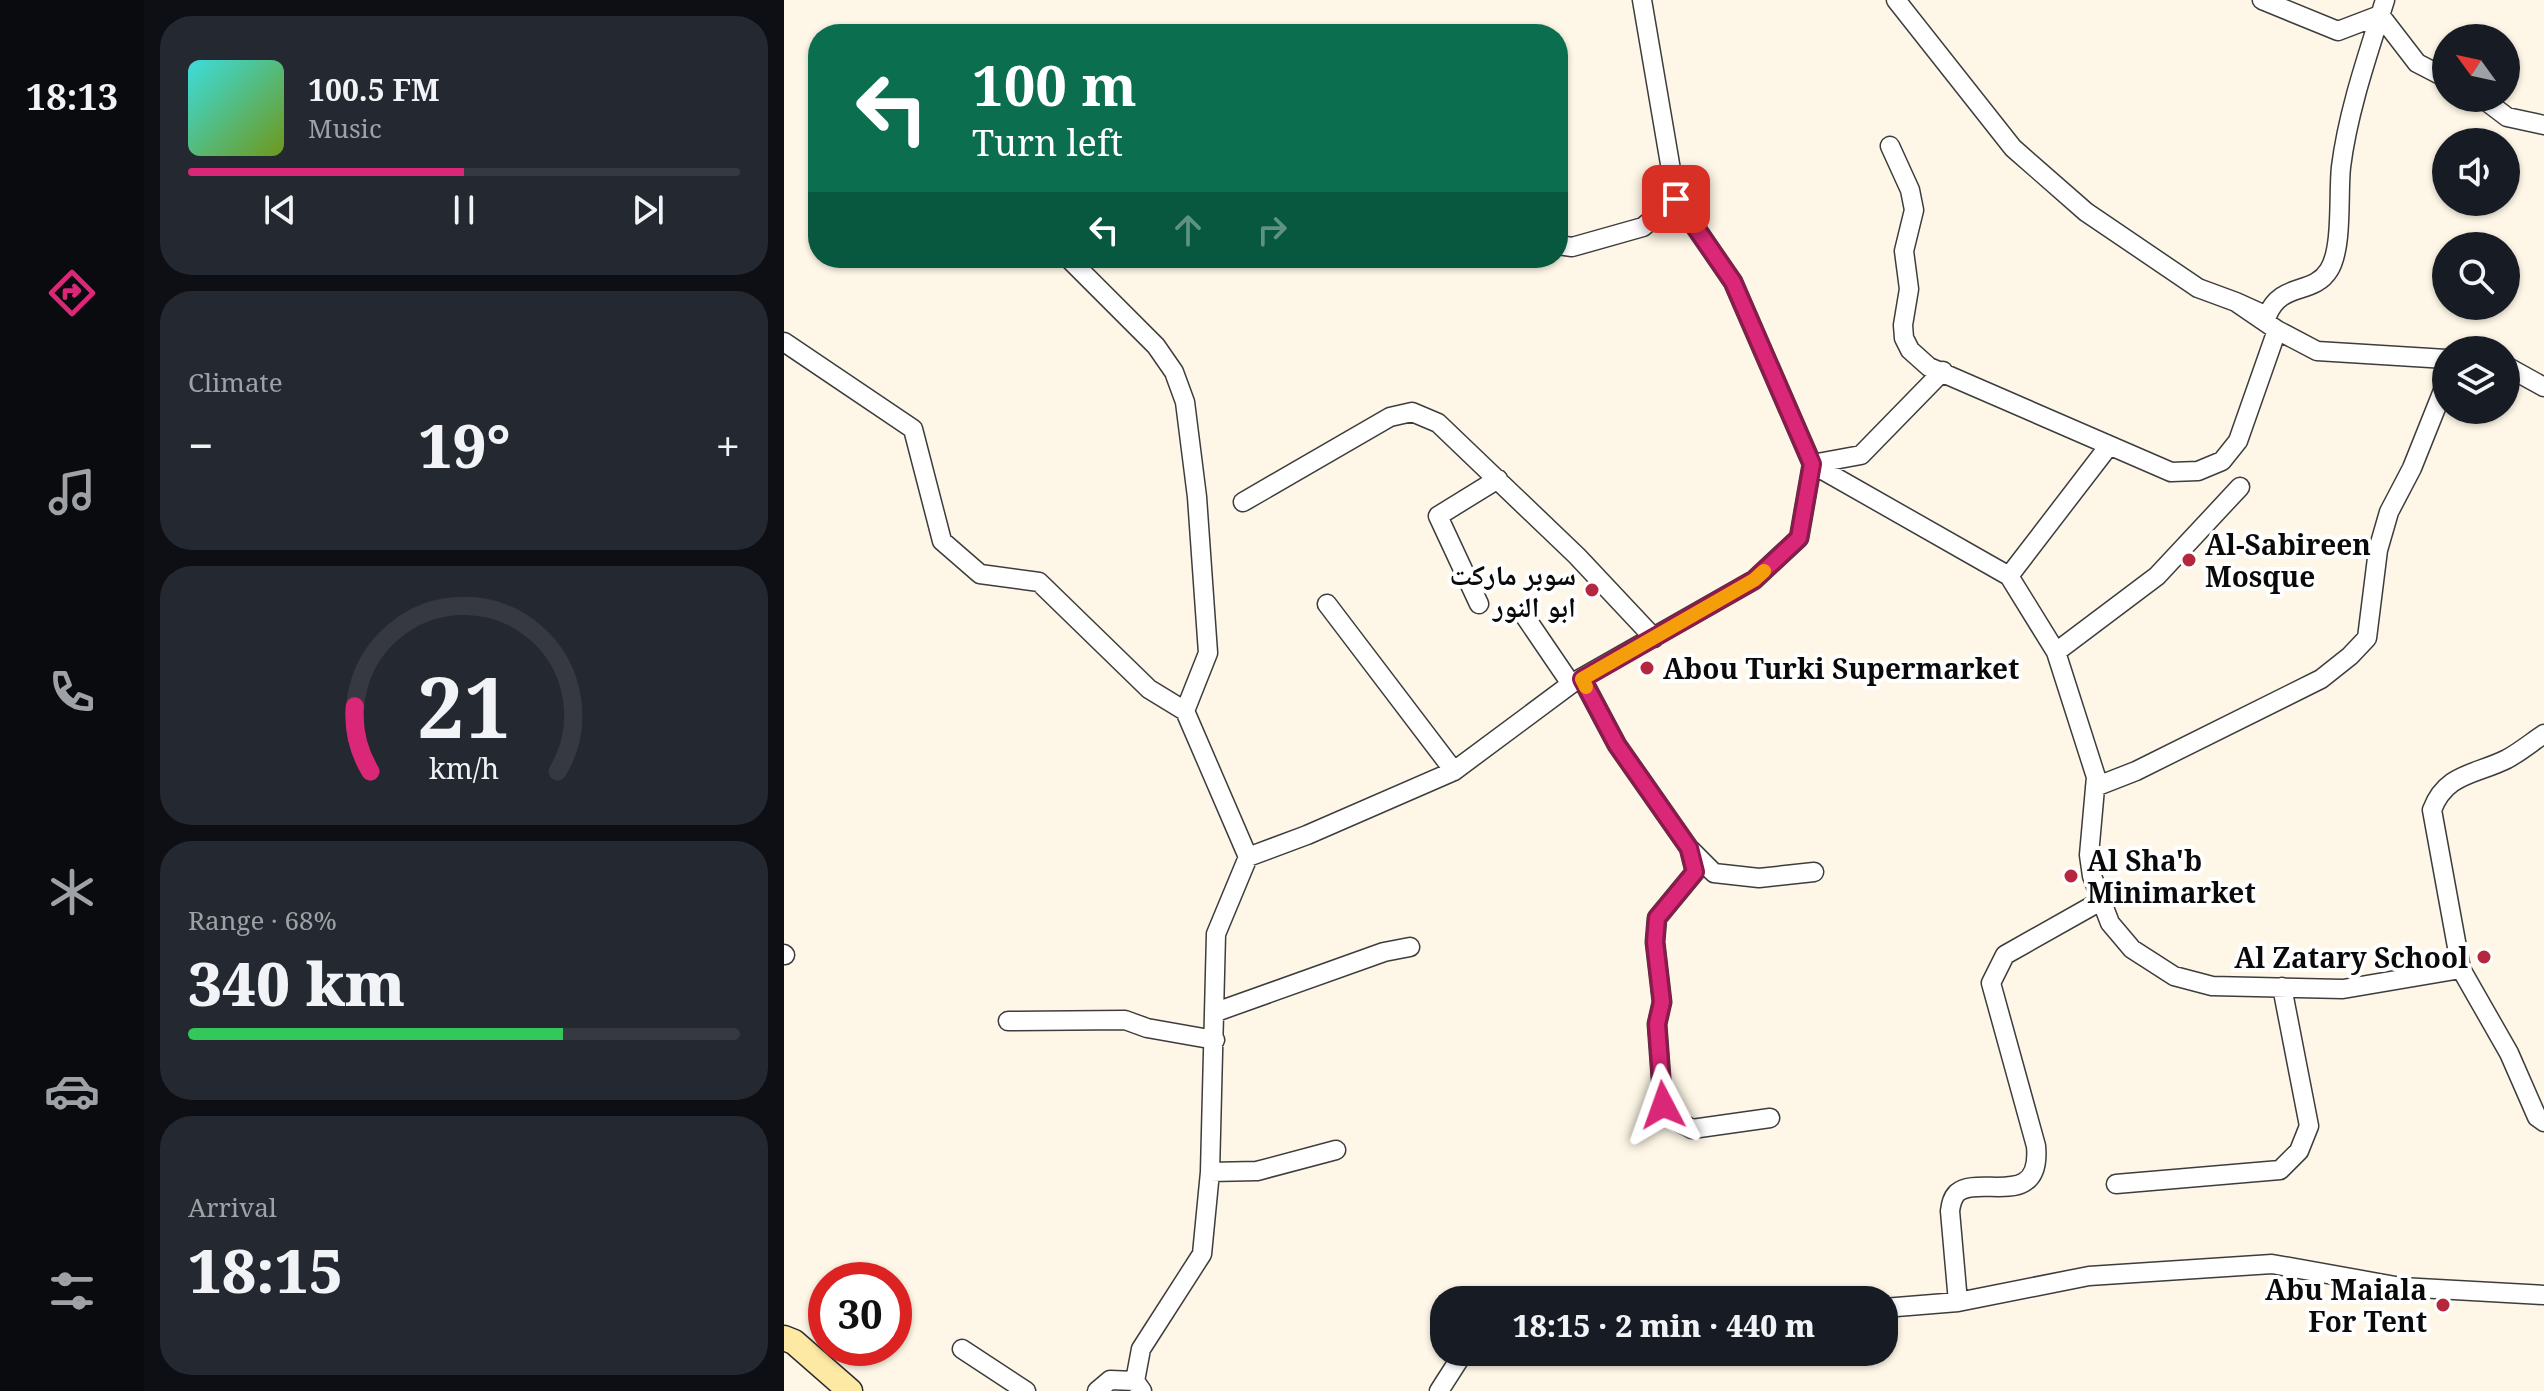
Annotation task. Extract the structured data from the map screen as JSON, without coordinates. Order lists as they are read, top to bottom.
{
  "places": [
    "Al-Sabireen Mosque",
    "سوبر ماركت ابو النور",
    "Abou Turki Supermarket",
    "Al Sha'b Minimarket",
    "Al Zatary School",
    "Abu Maiala For Tent"
  ],
  "north": "top left",
  "page": {
    "tabs": "18:13",
    "turn": ["100 m", "Turn left"],
    "song": ["100.5 FM", "Music"],
    "tile": [
      "Climate",
      ["Range · 68%", "340 km"],
      ["Arrival", "18:15"]
    ],
    "heat": ["−", "19°", "+"],
    "limit": "30",
    "trip": "18:15 · 2 min · 440 m",
    "gauge": ["21", "km/h"]
  }
}
